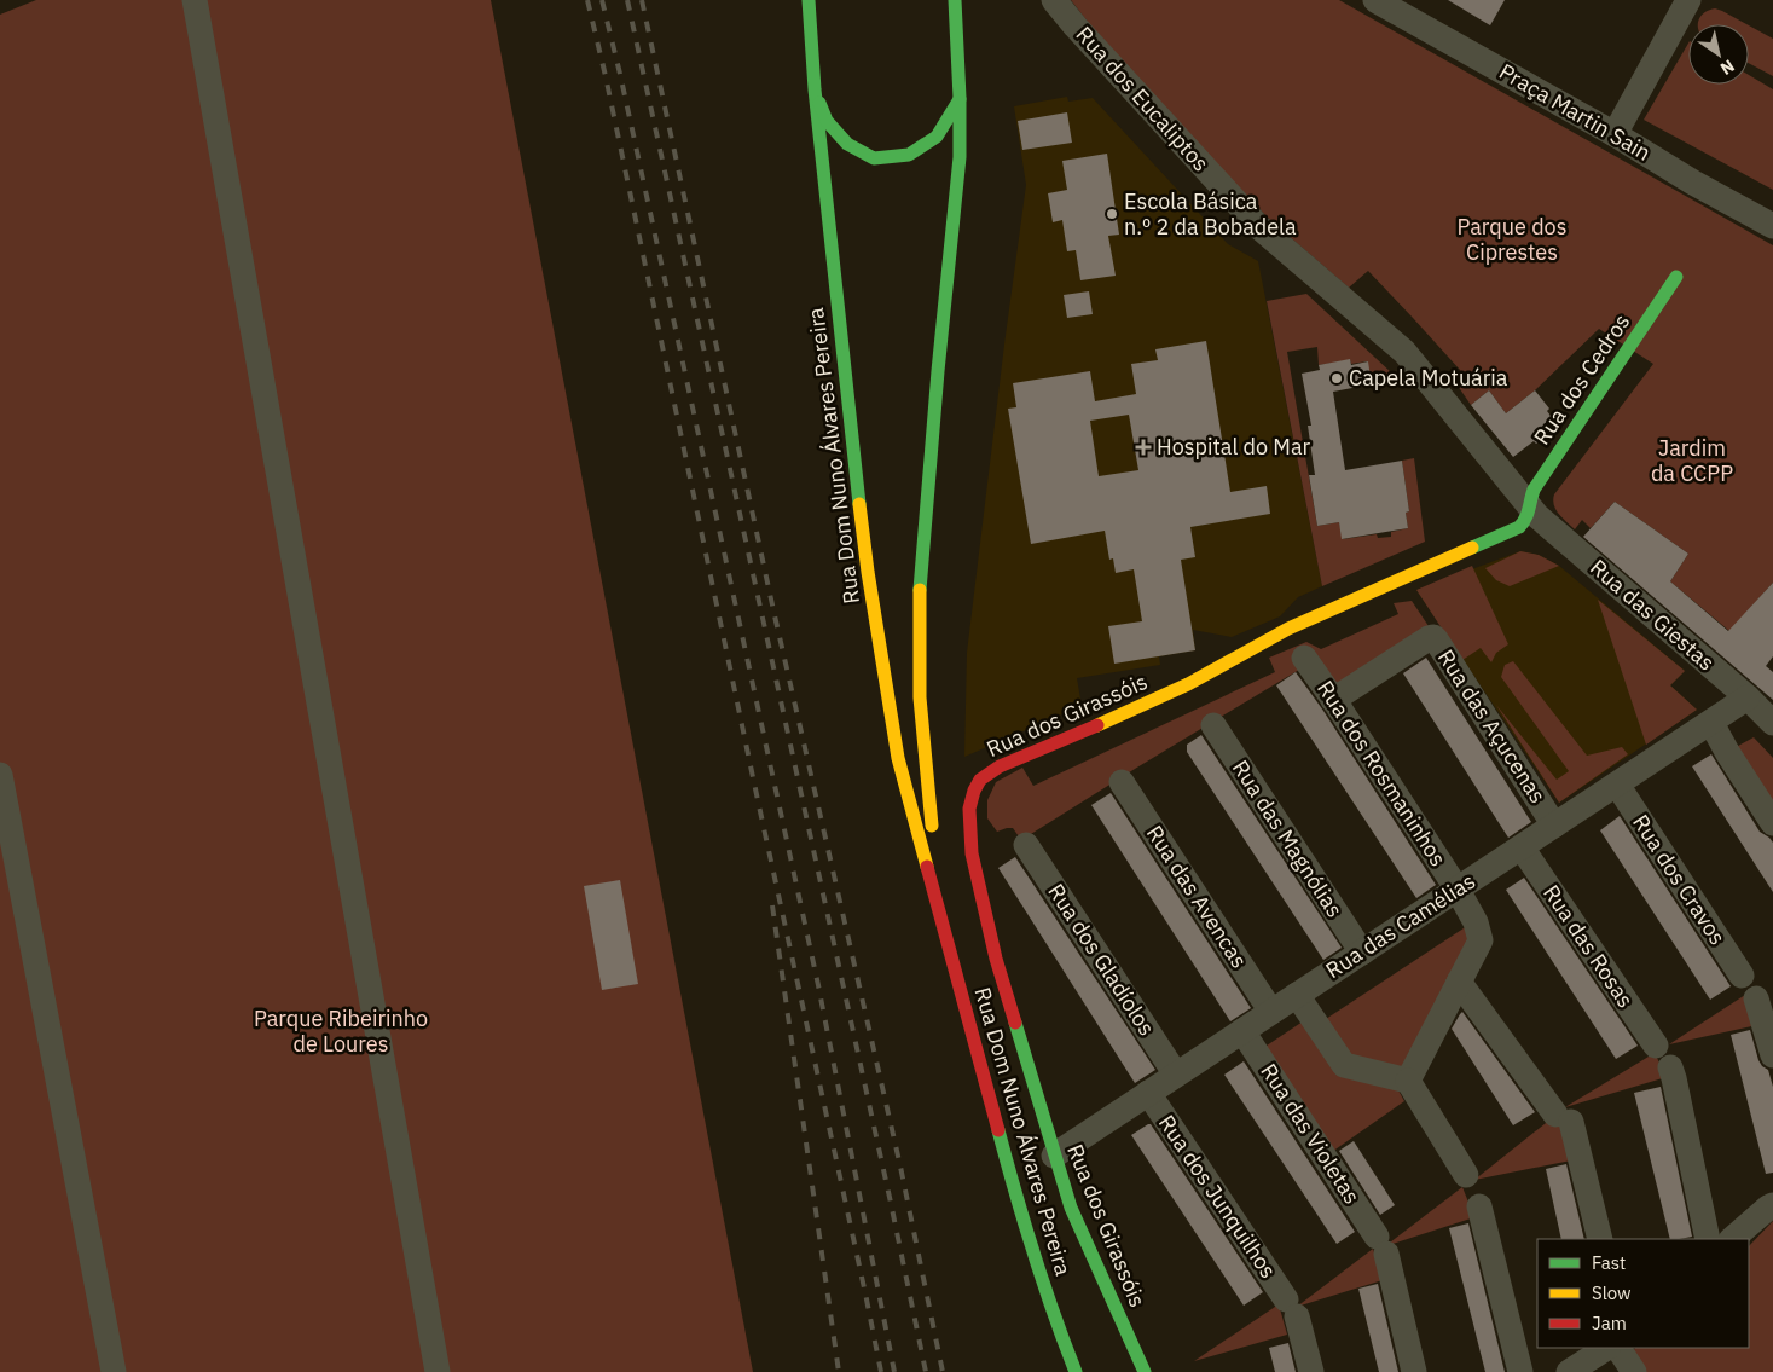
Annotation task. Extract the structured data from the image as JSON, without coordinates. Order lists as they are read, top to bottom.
{
  "streets": {
    "main road": ["Rua dos Cedros", "Rua Dom Nuno Álvares Pereira", "Rua dos Girassóis"],
    "street": [
      "Rua dos Eucaliptos",
      "Praça Martin Sain",
      "Rua das Giestas",
      "Rua das Açucenas",
      "Rua dos Rosmaninhos",
      "Rua das Magnólias",
      "Rua dos Cravos",
      "Rua das Avencas",
      "Rua das Camélias",
      "Rua das Rosas",
      "Rua dos Gladíolos",
      "Rua das Violetas",
      "Rua dos Junquilhos"
    ]
  },
  "crossings": [
    ["Rua dos Eucaliptos", "Rua dos Cedros"],
    ["Rua dos Eucaliptos", "Rua das Giestas"],
    ["Rua dos Eucaliptos", "Rua dos Girassóis"],
    ["Rua dos Cedros", "Rua das Giestas"],
    ["Rua dos Cedros", "Rua dos Girassóis"],
    ["Rua das Giestas", "Rua dos Girassóis"],
    ["Rua das Giestas", "Rua das Camélias"],
    ["Rua dos Girassóis", "Rua das Camélias"],
    ["Rua das Açucenas", "Rua dos Rosmaninhos"],
    ["Rua das Açucenas", "Rua das Camélias"],
    ["Rua dos Rosmaninhos", "Rua das Camélias"],
    ["Rua das Magnólias", "Rua das Camélias"],
    ["Rua dos Cravos", "Rua das Camélias"],
    ["Rua das Avencas", "Rua das Camélias"],
    ["Rua das Camélias", "Rua das Rosas"],
    ["Rua das Camélias", "Rua dos Gladíolos"],
    ["Rua das Camélias", "Rua das Violetas"],
    ["Rua das Camélias", "Rua dos Junquilhos"]
  ],
  "parks": ["Parque dos Ciprestes", "Jardim da CCPP", "Parque Ribeirinho de Loures"],
  "places": {
    "other": ["Escola Básica n.º 2 da Bobadela", "Capela Motuária"],
    "health": ["Hospital do Mar"]
  },
  "legend": ["Fast", "Slow", "Jam"],
  "north": "bottom right"
}
